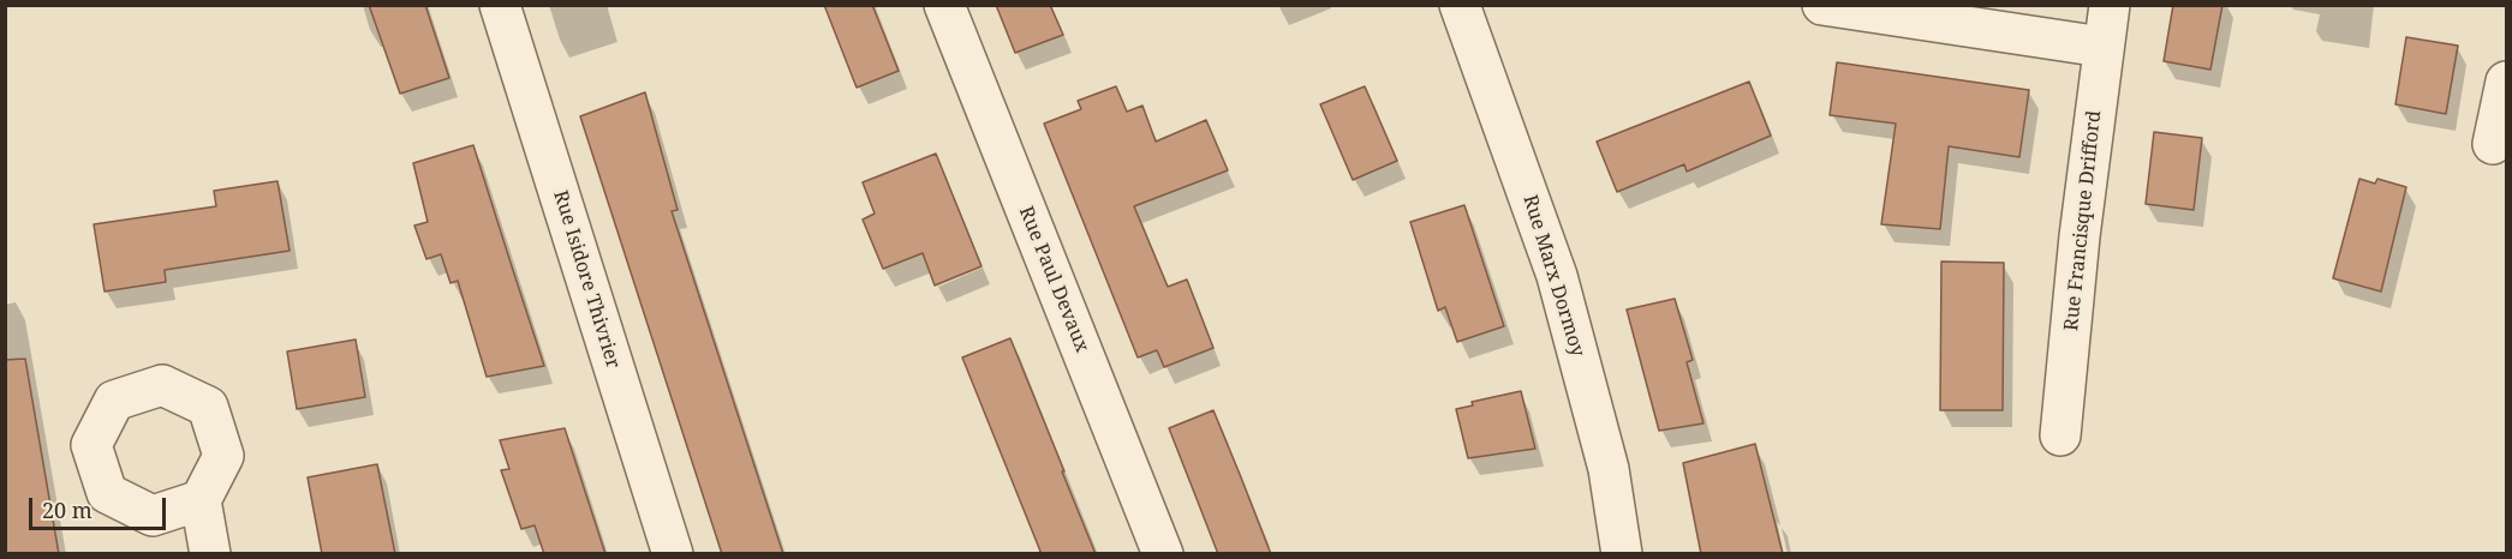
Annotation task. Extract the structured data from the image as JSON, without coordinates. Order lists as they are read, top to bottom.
{
  "streets": {
    "street": [
      "Rue Francisque Drifford",
      "Rue Marx Dormoy",
      "Rue Isidore Thivrier",
      "Rue Paul Devaux"
    ]
  },
  "scale_bar": "20 m"
}
